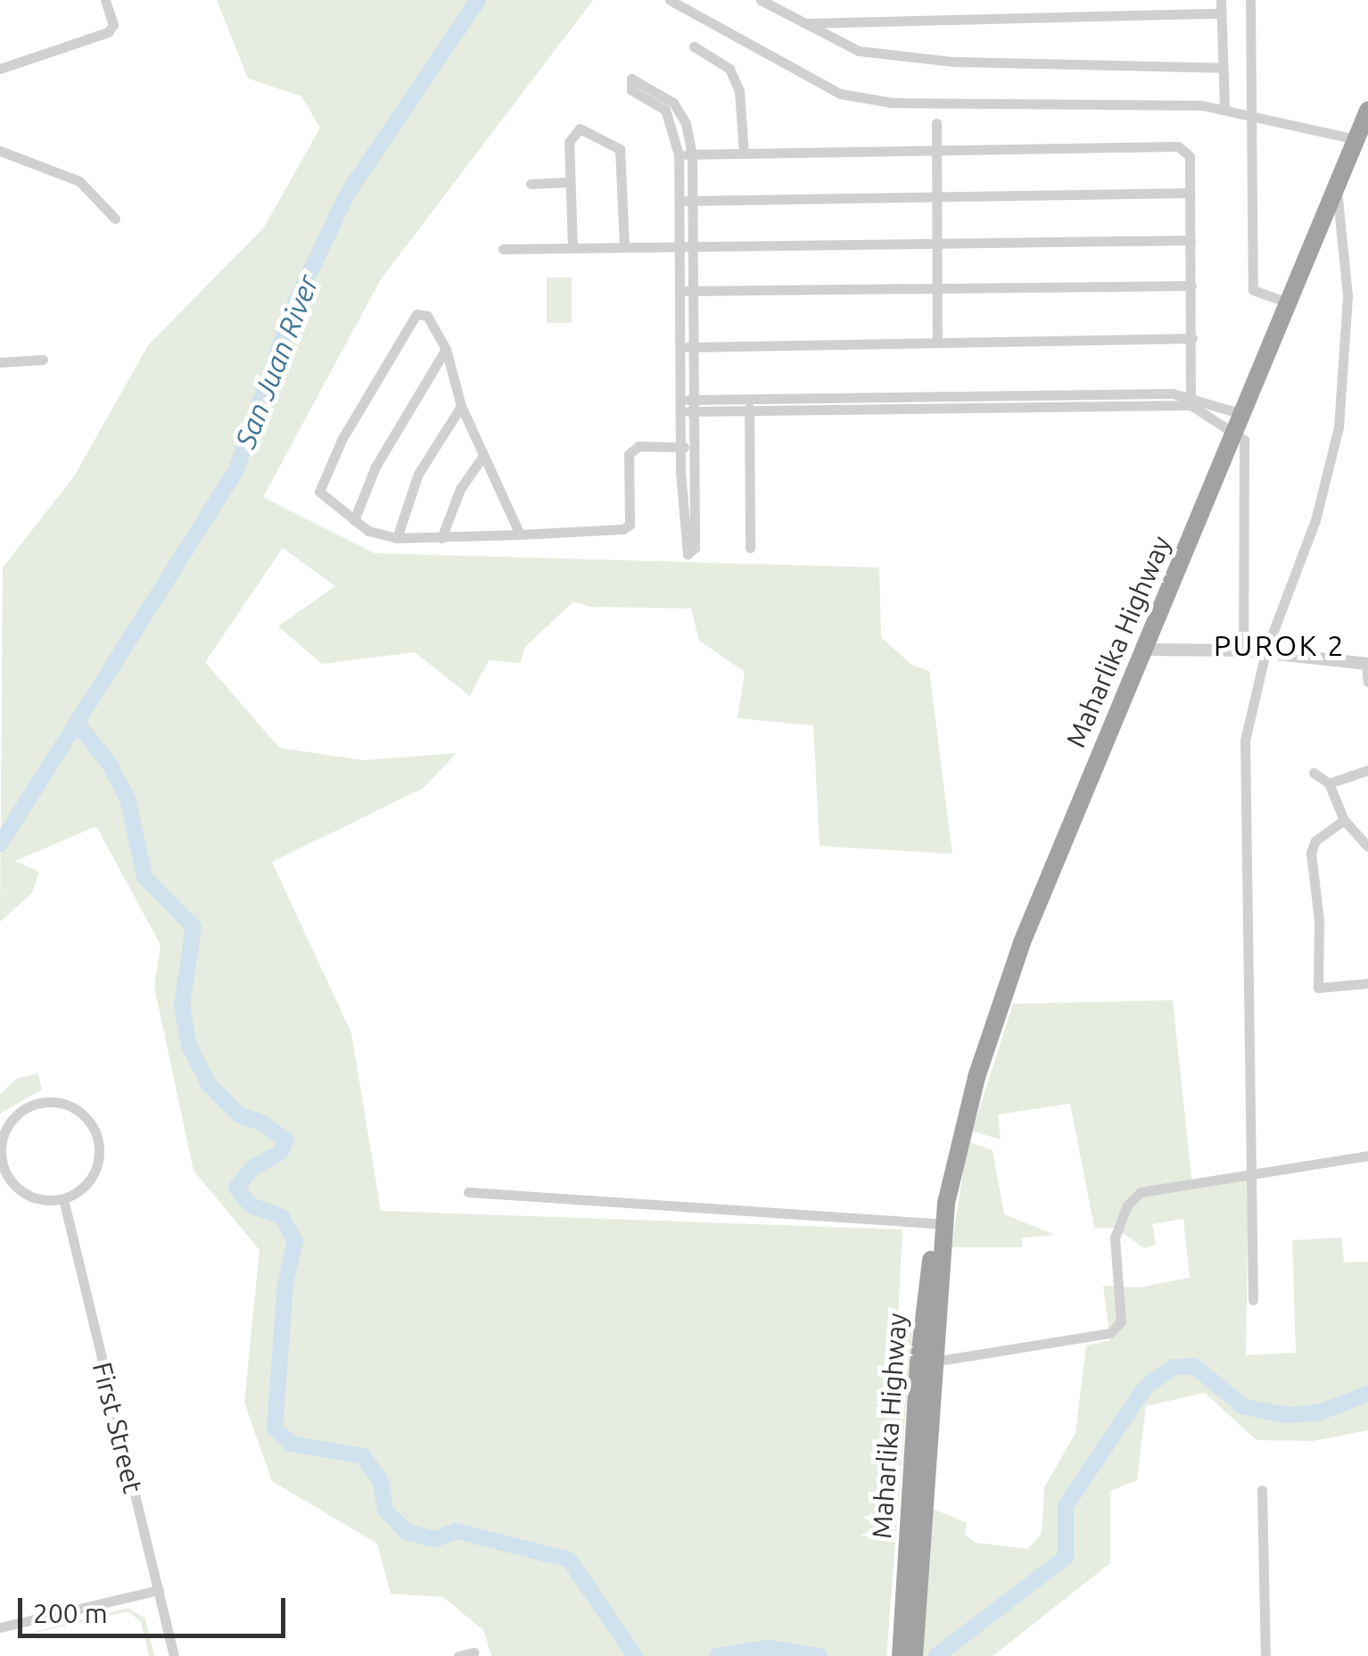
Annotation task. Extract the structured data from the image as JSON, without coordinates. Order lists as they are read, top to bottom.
{
  "streets": {
    "highway": ["Maharlika Highway"],
    "street": ["First Street"]
  },
  "districts": ["PUROK 2"],
  "water": ["San Juan River"],
  "scale_bar": "200 m"
}
